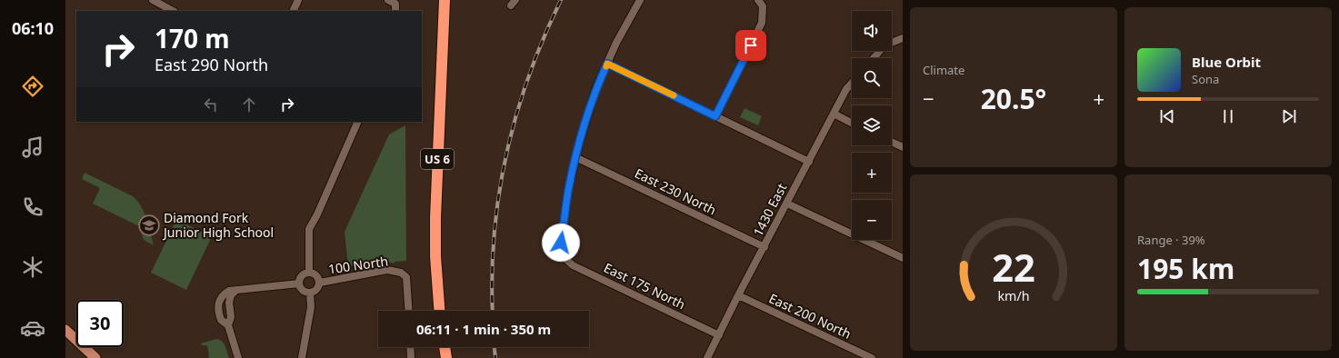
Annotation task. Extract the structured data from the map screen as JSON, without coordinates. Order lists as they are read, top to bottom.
{
  "streets": {
    "highway": ["US 6"],
    "street": [
      "East 230 North",
      "1430 East",
      "100 North",
      "East 175 North",
      "East 200 North"
    ]
  },
  "crossings": [
    ["East 230 North", "1430 East"],
    ["East 230 North", "East 175 North"],
    ["1430 East", "East 175 North"],
    ["1430 East", "East 200 North"]
  ],
  "places": {
    "school or university": ["Diamond Fork Junior High School"]
  },
  "page": {
    "tabs": "06:10",
    "tile": [
      "Climate",
      ["Range · 39%", "195 km"]
    ],
    "map_buttons": ["+", "−"],
    "turn": ["170 m", "East 290 North"],
    "song": ["Blue Orbit", "Sona"],
    "heat": ["−", "20.5°", "+"],
    "limit": "30",
    "trip": "06:11 · 1 min · 350 m",
    "gauge": ["22", "km/h"]
  }
}
